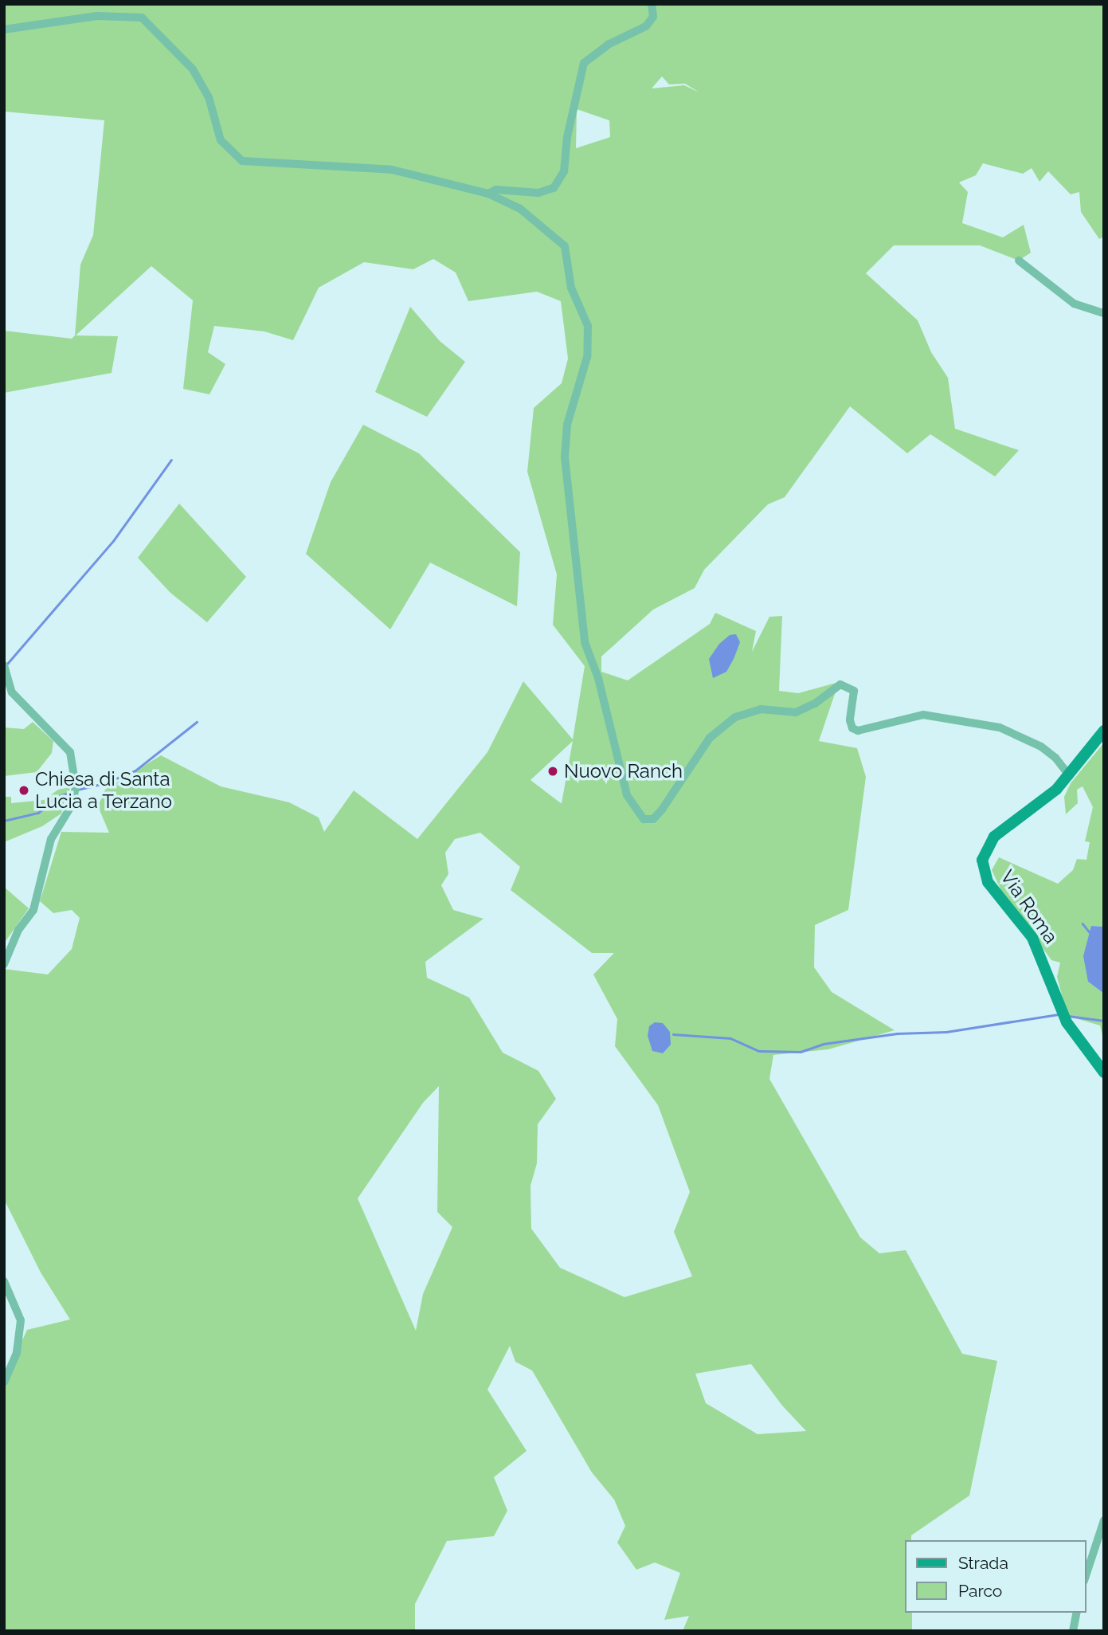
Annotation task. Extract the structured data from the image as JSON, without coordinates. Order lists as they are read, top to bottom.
{
  "streets": {
    "main road": ["Via Roma"]
  },
  "places": ["Nuovo Ranch", "Chiesa di Santa Lucia a Terzano"],
  "legend": ["Strada", "Parco"]
}
